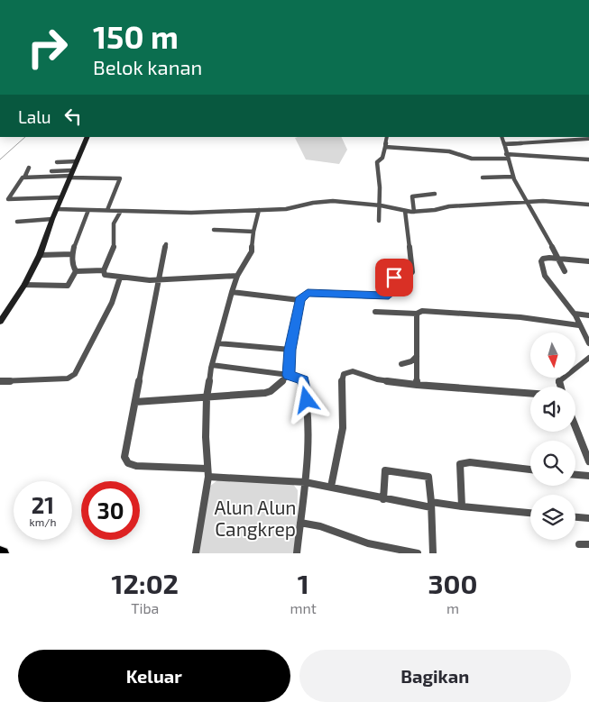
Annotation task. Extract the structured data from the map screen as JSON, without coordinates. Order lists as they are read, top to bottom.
{
  "parks": ["Alun Alun Cangkrep"],
  "north": "bottom",
  "page": {
    "turn": ["150 m", "Belok kanan"],
    "then": "Lalu",
    "speed": "21 km/h",
    "limit": "30",
    "eta": [
      "12:02",
      "Tiba",
      "1",
      "mnt",
      "300",
      "m"
    ],
    "buttons": ["Keluar", "Bagikan"]
  }
}
